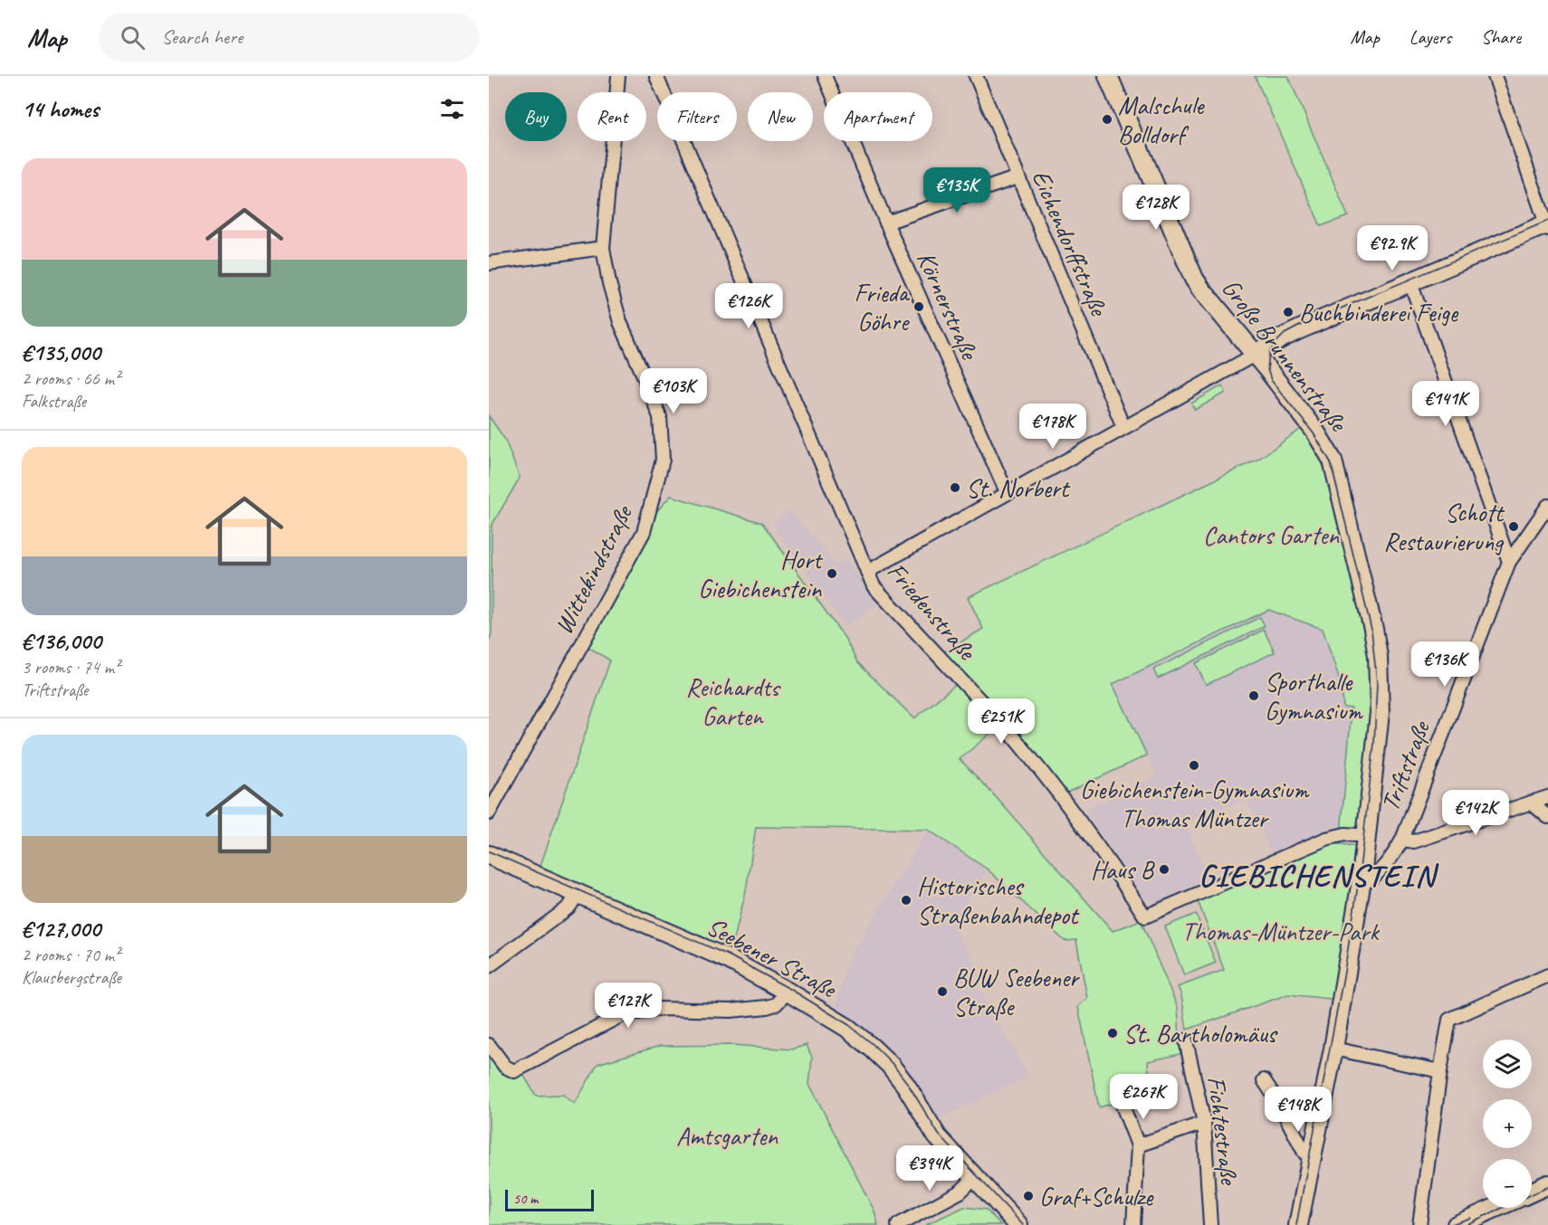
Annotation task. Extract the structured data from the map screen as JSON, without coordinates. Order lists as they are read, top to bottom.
{
  "streets": {
    "main road": ["Große Brunnenstraße", "Seebener Straße"],
    "street": [
      "Eichendorffstraße",
      "Körnerstraße",
      "Wittekindstraße",
      "Friedenstraße",
      "Triftstraße",
      "Fichtestraße"
    ]
  },
  "crossings": [
    ["Große Brunnenstraße", "Friedenstraße"],
    ["Große Brunnenstraße", "Triftstraße"]
  ],
  "districts": ["GIEBICHENSTEIN"],
  "parks": [
    "Cantors Garten",
    "Reichardts Garten",
    "Thomas-Müntzer-Park",
    "Amtsgarten"
  ],
  "places": [
    "Malschule Bolldorf",
    "Frieda Göhre",
    "Buchbinderei Feige",
    "St. Norbert",
    "Schott Restaurierung",
    "Hort Giebichenstein",
    "Sporthalle Gymnasium",
    "Giebichenstein-Gymnasium Thomas Müntzer",
    "Haus B",
    "Historisches Straßenbahndepot",
    "BUW Seebener Straße",
    "St. Bartholomäus",
    "Graf+Schulze"
  ],
  "scale_bar": "50 m",
  "page": {
    "header": "Map",
    "search": "Search here",
    "nav": ["Map", "Layers", "Share"],
    "heading": "14 homes",
    "chip": [
      "Buy",
      "Rent",
      "Filters",
      "New",
      "Apartment"
    ],
    "list": [
      {
        "name": "€135,000",
        "note": "2 rooms · 66 m² · Falkstraße"
      },
      {
        "name": "€136,000",
        "note": "3 rooms · 74 m² · Triftstraße"
      },
      {
        "name": "€127,000",
        "note": "2 rooms · 70 m² · Klausbergstraße"
      }
    ],
    "price": [
      "€135K",
      "€128K",
      "€92.9K",
      "€126K",
      "€103K",
      "€141K",
      "€178K",
      "€136K",
      "€251K",
      "€142K",
      "€127K",
      "€267K",
      "€148K",
      "€394K"
    ],
    "map_buttons": ["+", "−"],
    "scale": "50 m"
  }
}
